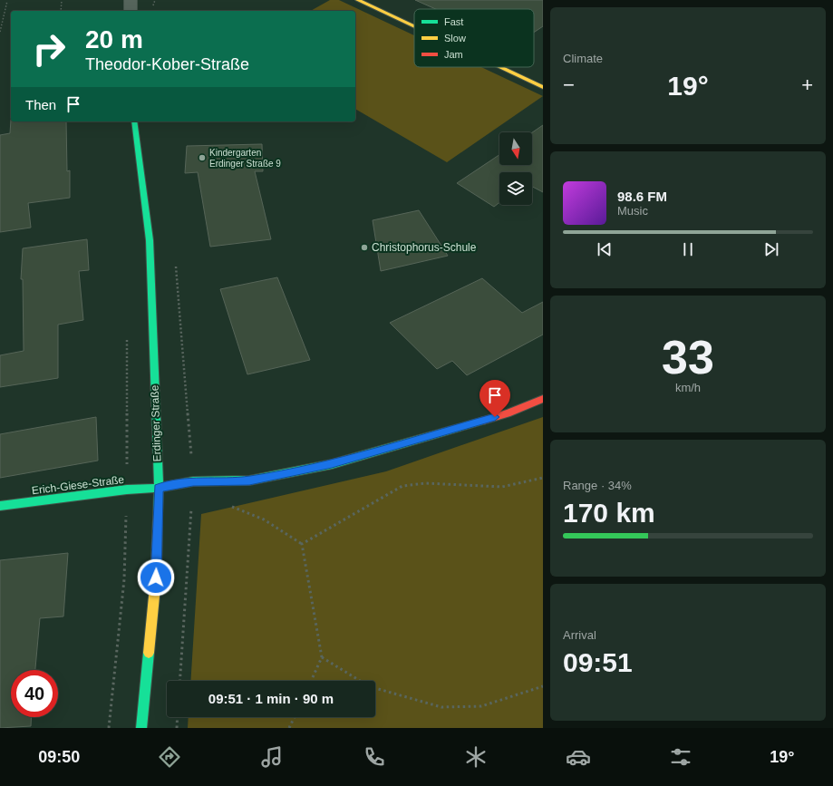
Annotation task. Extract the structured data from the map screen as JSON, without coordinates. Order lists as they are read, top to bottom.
{
  "streets": {
    "street": ["Erdinger Straße", "Erich-Giese-Straße"]
  },
  "crossings": [
    ["Erdinger Straße", "Erich-Giese-Straße"]
  ],
  "places": ["Kindergarten Erdinger Straße 9", "Christophorus-Schule"],
  "legend": ["Fast", "Slow", "Jam"],
  "north": "bottom",
  "page": {
    "tile": [
      "Climate",
      ["33", "km/h"],
      ["Range · 34%", "170 km"],
      ["Arrival", "09:51"]
    ],
    "turn": ["20 m", "Theodor-Kober-Straße"],
    "heat": ["−", "19°", "+"],
    "then": "Then",
    "song": ["98.6 FM", "Music"],
    "limit": "40",
    "trip": "09:51 · 1 min · 90 m",
    "tabs": ["09:50", "19°"]
  }
}
